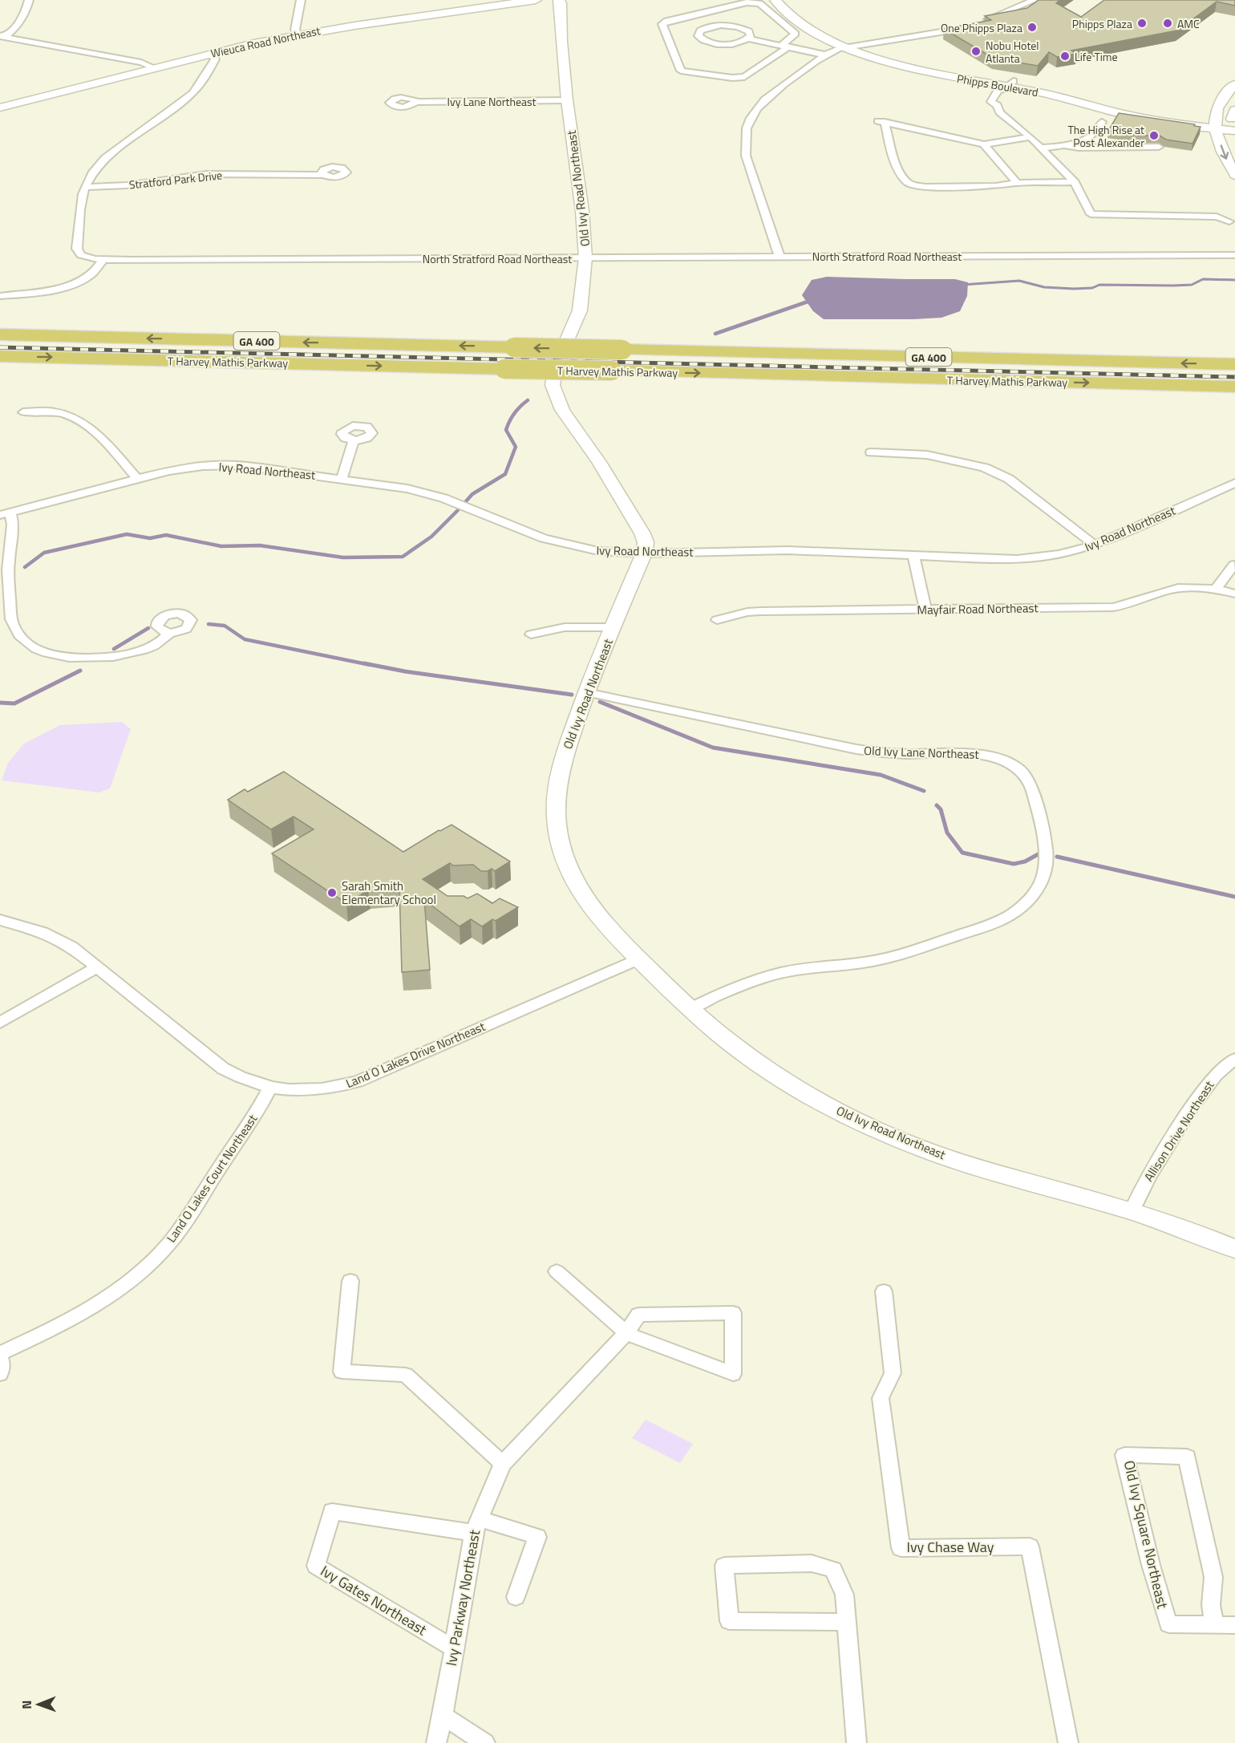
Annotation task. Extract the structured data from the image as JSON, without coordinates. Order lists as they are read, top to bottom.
{
  "streets": {
    "highway": ["GA 400", "T Harvey Mathis Parkway"],
    "street": [
      "Wieuca Road Northeast",
      "Phipps Boulevard",
      "Ivy Lane Northeast",
      "Stratford Park Drive",
      "Old Ivy Road Northeast",
      "North Stratford Road Northeast",
      "Ivy Road Northeast",
      "Mayfair Road Northeast",
      "Old Ivy Lane Northeast",
      "Land O Lakes Drive Northeast",
      "Allison Drive Northeast",
      "Land O Lakes Court Northeast",
      "Old Ivy Square Northeast",
      "Ivy Chase Way",
      "Ivy Parkway Northeast",
      "Ivy Gates Northeast"
    ]
  },
  "crossings": [
    ["Wieuca Road Northeast", "North Stratford Road Northeast"],
    ["Ivy Lane Northeast", "Old Ivy Road Northeast"],
    ["Stratford Park Drive", "North Stratford Road Northeast"],
    ["Old Ivy Road Northeast", "North Stratford Road Northeast"],
    ["Old Ivy Road Northeast", "Ivy Road Northeast"],
    ["Old Ivy Road Northeast", "Old Ivy Lane Northeast"],
    ["Old Ivy Road Northeast", "Land O Lakes Drive Northeast"],
    ["Old Ivy Road Northeast", "Allison Drive Northeast"],
    ["Land O Lakes Drive Northeast", "Land O Lakes Court Northeast"],
    ["Ivy Parkway Northeast", "Ivy Gates Northeast"]
  ],
  "places": [
    "Phipps Plaza",
    "AMC",
    "One Phipps Plaza",
    "Nobu Hotel Atlanta",
    "Life Time",
    "The High Rise at Post Alexander",
    "Sarah Smith Elementary School"
  ],
  "north": "left"
}
